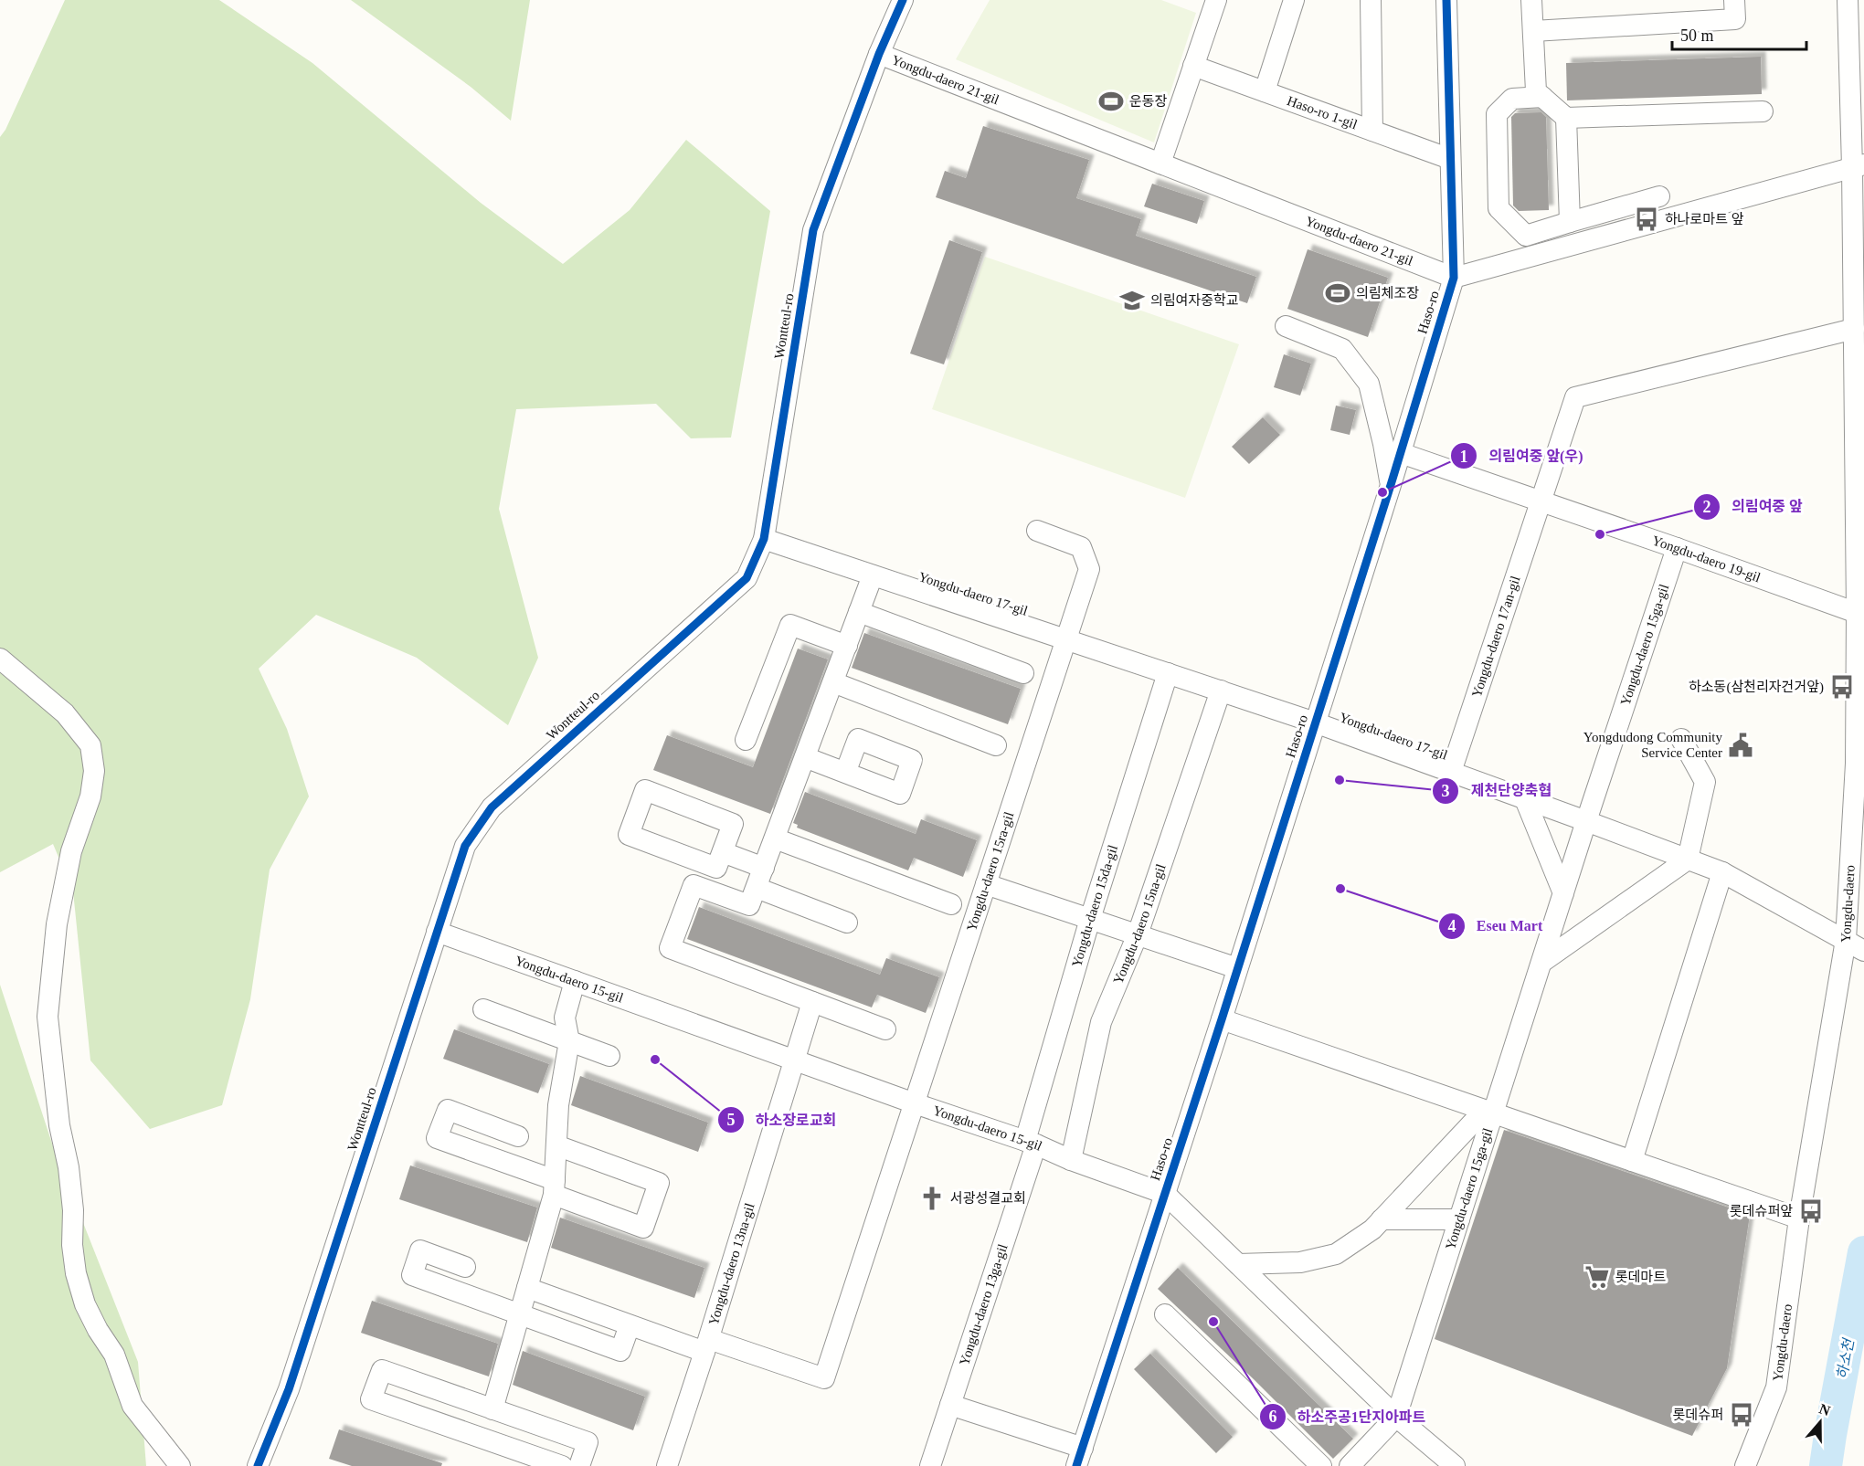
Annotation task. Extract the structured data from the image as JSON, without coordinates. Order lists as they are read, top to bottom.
{
  "streets": {
    "street": [
      "Yongdu-daero 21-gil",
      "Haso-ro 1-gil",
      "Haso-ro",
      "Wontteul-ro",
      "Yongdu-daero 19-gil",
      "Yongdu-daero 17-gil",
      "Yongdu-daero 17an-gil",
      "Yongdu-daero 15ga-gil",
      "Yongdu-daero 15ra-gil",
      "Yongdu-daero",
      "Yongdu-daero 15da-gil",
      "Yongdu-daero 15na-gil",
      "Yongdu-daero 15-gil",
      "Yongdu-daero 13na-gil",
      "Yongdu-daero 13ga-gil"
    ]
  },
  "crossings": [
    ["Yongdu-daero 21-gil", "Haso-ro"],
    ["Yongdu-daero 21-gil", "Wontteul-ro"],
    ["Haso-ro 1-gil", "Haso-ro"],
    ["Haso-ro", "Yongdu-daero 19-gil"],
    ["Haso-ro", "Yongdu-daero 17-gil"],
    ["Haso-ro", "Yongdu-daero 15-gil"],
    ["Wontteul-ro", "Yongdu-daero 17-gil"],
    ["Wontteul-ro", "Yongdu-daero 15-gil"],
    ["Yongdu-daero 19-gil", "Yongdu-daero 17an-gil"],
    ["Yongdu-daero 19-gil", "Yongdu-daero 15ga-gil"],
    ["Yongdu-daero 19-gil", "Yongdu-daero"],
    ["Yongdu-daero 17-gil", "Yongdu-daero 17an-gil"],
    ["Yongdu-daero 17-gil", "Yongdu-daero 15ga-gil"],
    ["Yongdu-daero 17-gil", "Yongdu-daero 15ra-gil"],
    ["Yongdu-daero 17-gil", "Yongdu-daero"],
    ["Yongdu-daero 17-gil", "Yongdu-daero 15da-gil"],
    ["Yongdu-daero 17-gil", "Yongdu-daero 15na-gil"],
    ["Yongdu-daero 17an-gil", "Yongdu-daero"],
    ["Yongdu-daero 15ga-gil", "Yongdu-daero 15-gil"],
    ["Yongdu-daero 15ra-gil", "Yongdu-daero 15-gil"],
    ["Yongdu-daero 15ra-gil", "Yongdu-daero 13na-gil"],
    ["Yongdu-daero 15da-gil", "Yongdu-daero 15-gil"],
    ["Yongdu-daero 15da-gil", "Yongdu-daero 13ga-gil"],
    ["Yongdu-daero 15na-gil", "Yongdu-daero 15-gil"],
    ["Yongdu-daero 15-gil", "Yongdu-daero 13na-gil"],
    ["Yongdu-daero 15-gil", "Yongdu-daero 13ga-gil"]
  ],
  "water": ["하소천"],
  "places": {
    "sports": ["운동장", "의림체조장"],
    "bus stop": [
      "하나로마트 앞",
      "하소동(삼천리자건거앞)",
      "롯데슈퍼앞",
      "롯데슈퍼"
    ],
    "school or university": ["의림여자중학교"],
    "other": [
      "의림여중 앞(우)",
      "의림여중 앞",
      "제천단양축협",
      "Eseu Mart",
      "하소장로교회",
      "하소주공1단지아파트"
    ],
    "public building": ["Yongdudong Community Service Center"],
    "church": ["서광성결교회"],
    "supermarket": ["롯데마트"]
  },
  "scale_bar": "50 m",
  "north": "top"
}
